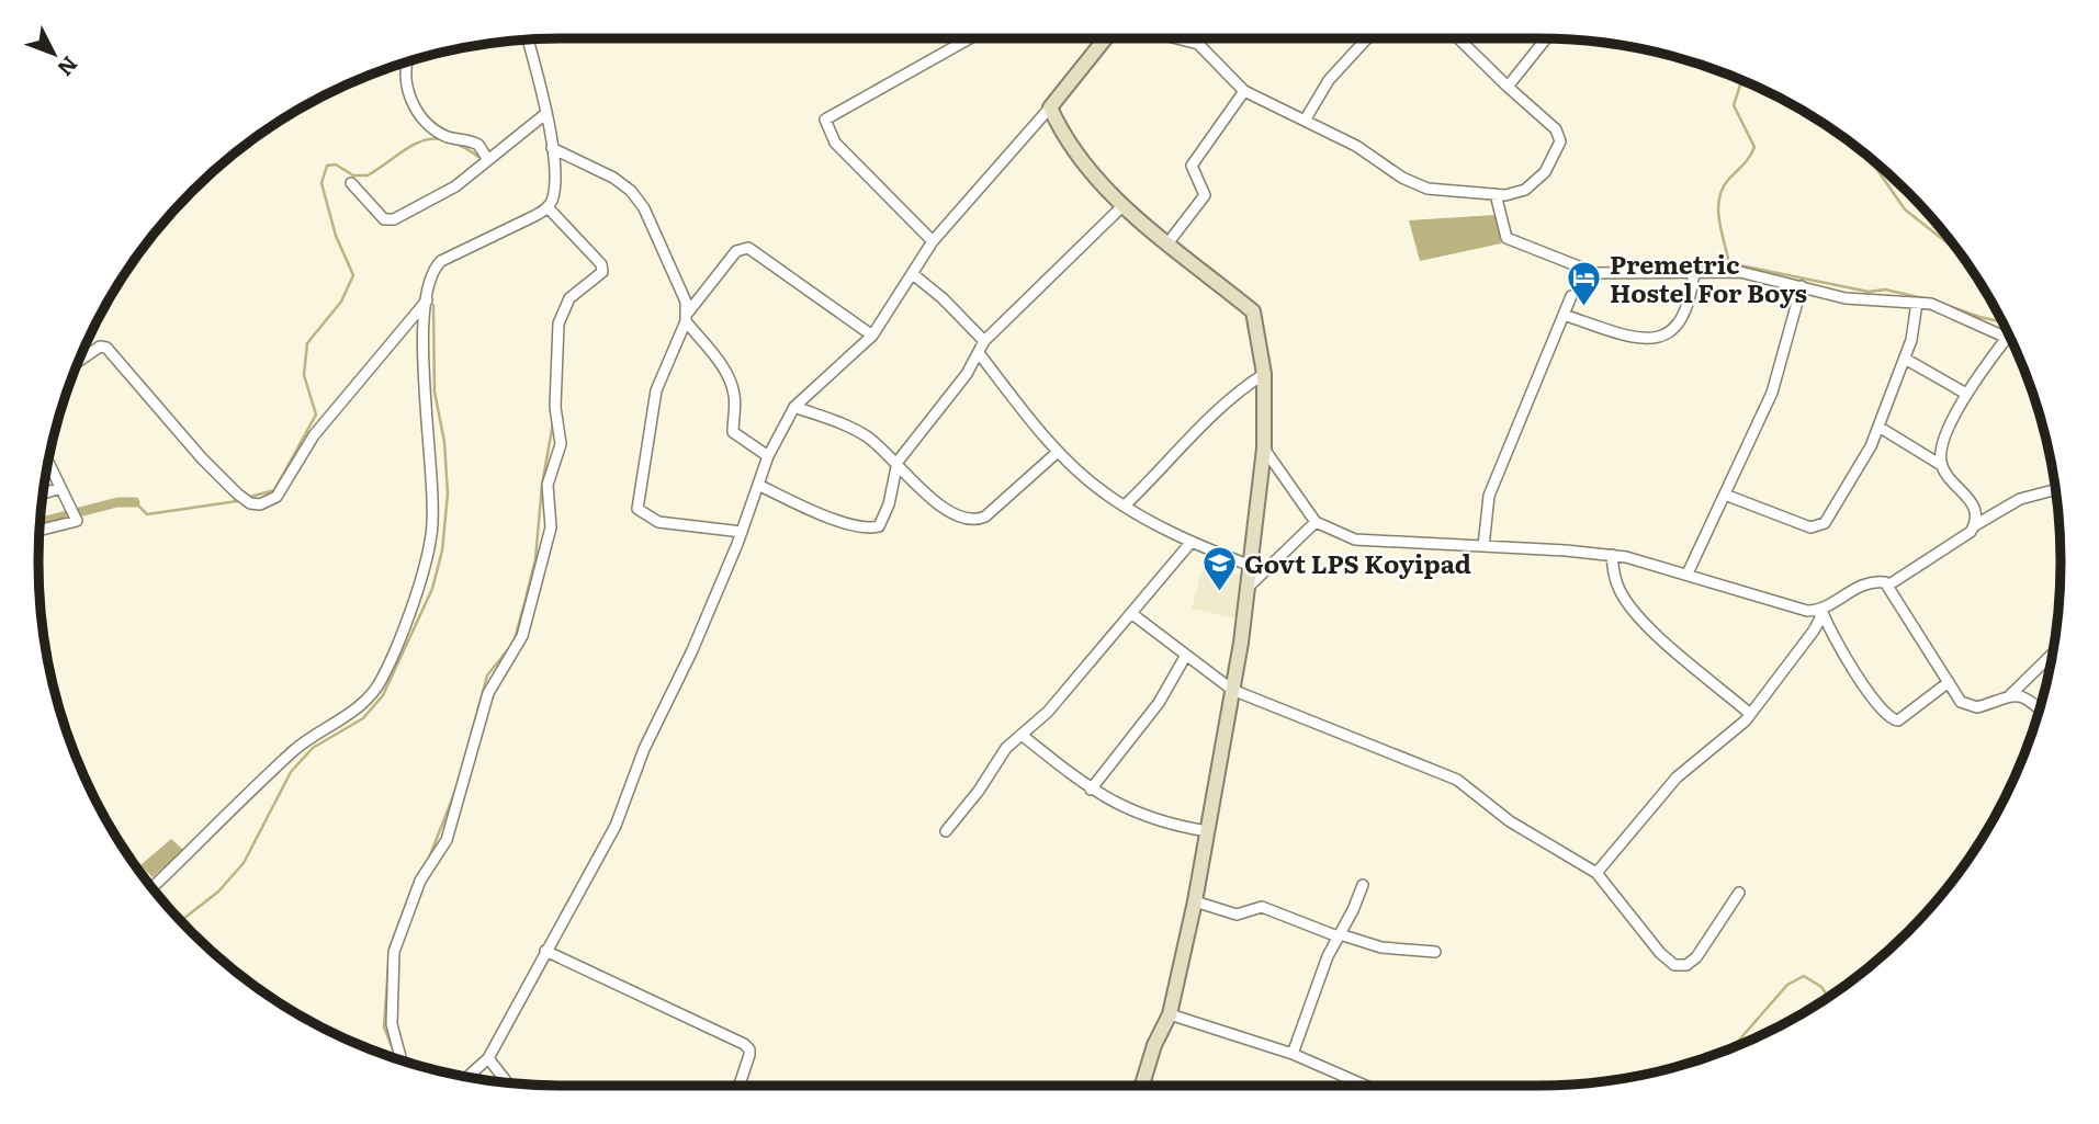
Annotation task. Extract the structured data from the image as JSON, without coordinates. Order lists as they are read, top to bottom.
{
  "places": {
    "hotel": ["Premetric Hostel For Boys"],
    "school or university": ["Govt LPS Koyipad"]
  },
  "north": "bottom right"
}
